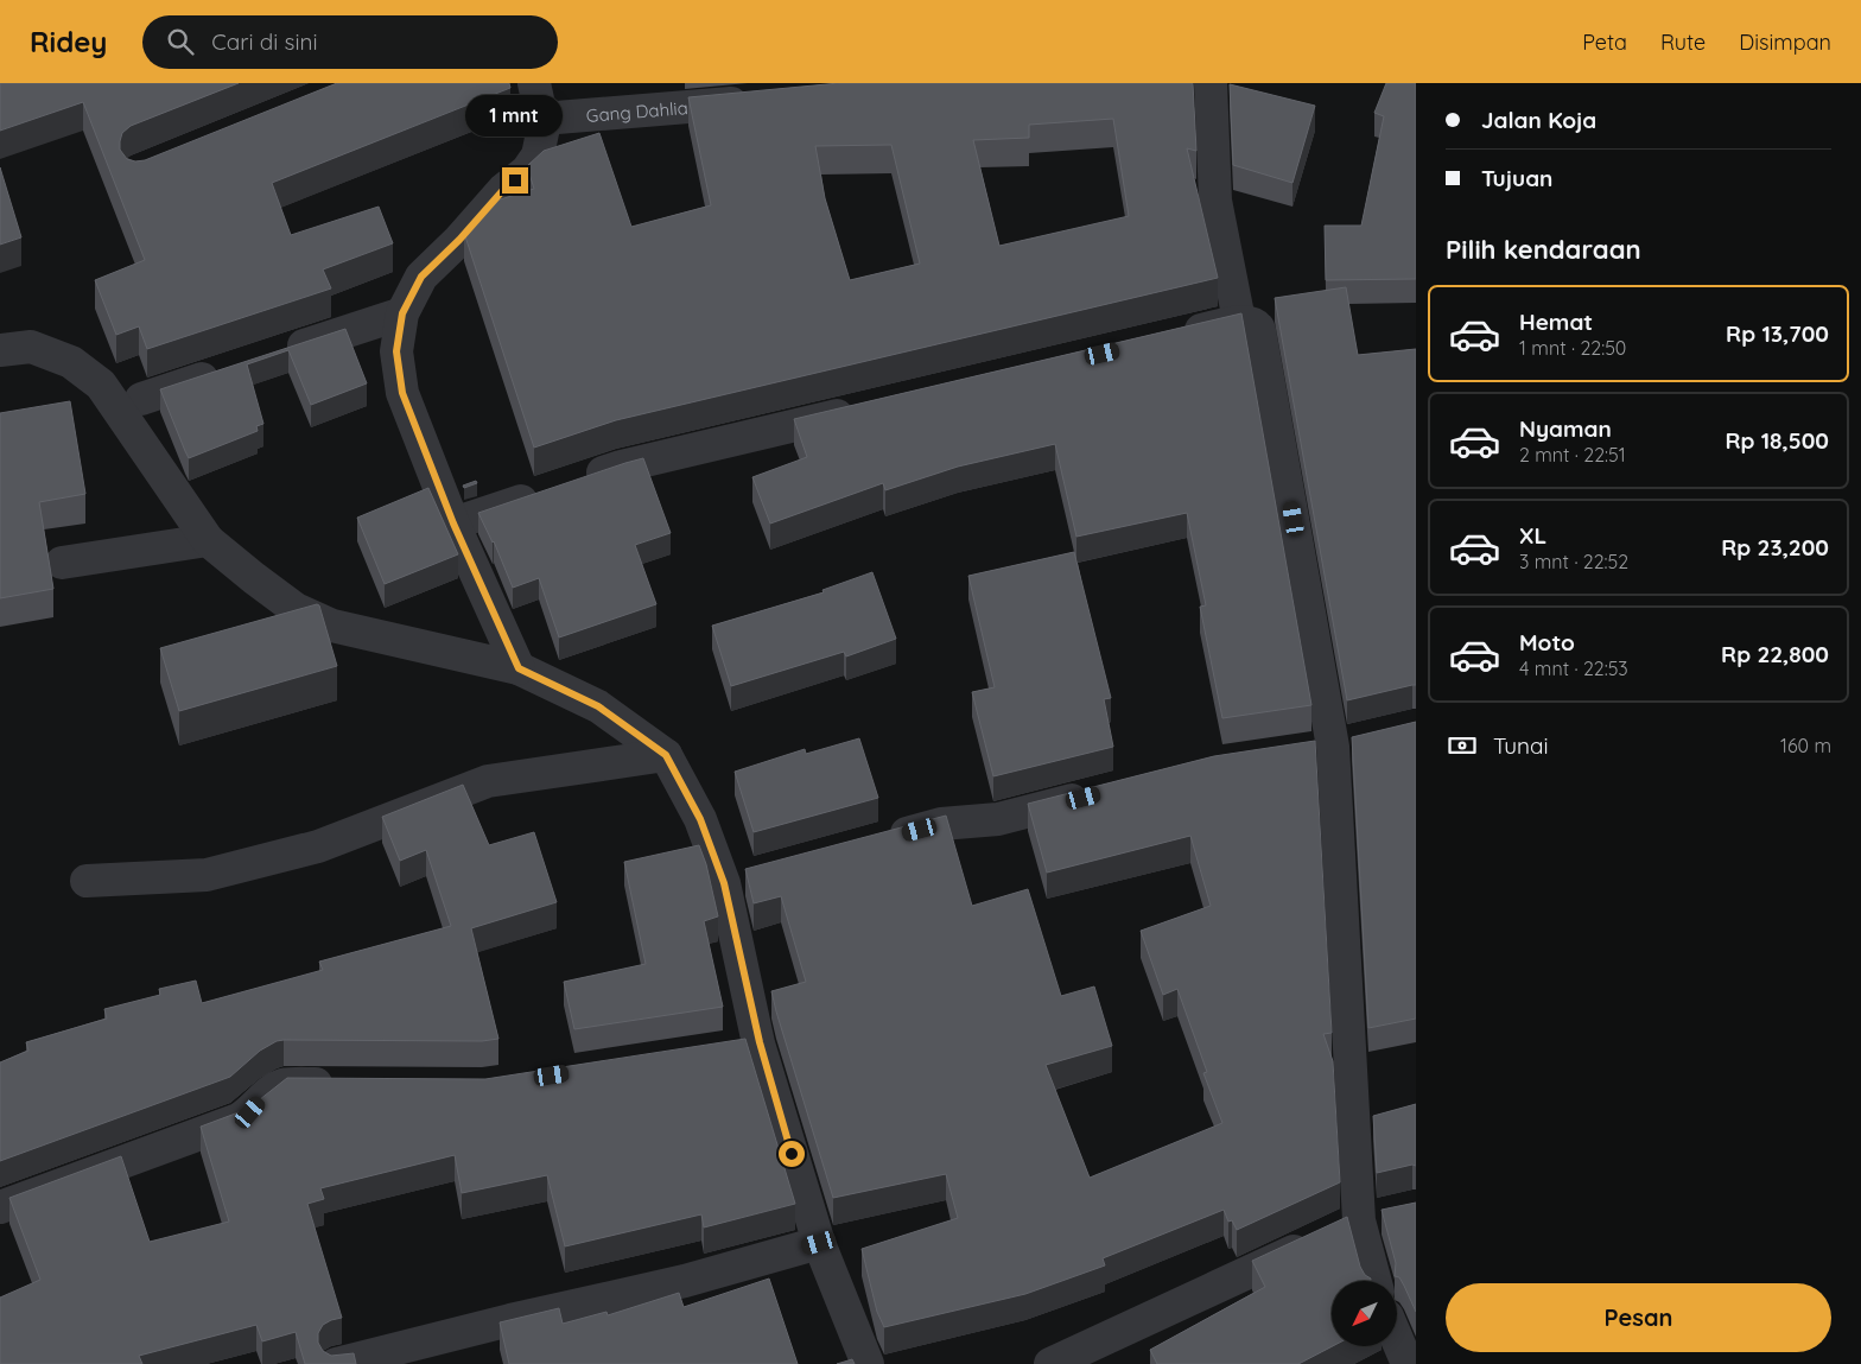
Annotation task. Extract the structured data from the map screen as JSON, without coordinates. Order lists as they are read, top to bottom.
{
  "streets": {
    "street": ["Gang Dahlia"]
  },
  "north": "bottom left",
  "page": {
    "header": "Ridey",
    "search": "Cari di sini",
    "nav": ["Peta", "Rute", "Disimpan"],
    "banner": ["Jalan Koja", "Tujuan"],
    "bubble": "1 mnt",
    "heading": "Pilih kendaraan",
    "list": [
      {
        "name": "Hemat",
        "note": "1 mnt · 22:50",
        "value": "Rp 13,700"
      },
      {
        "name": "Nyaman",
        "note": "2 mnt · 22:51",
        "value": "Rp 18,500"
      },
      {
        "name": "XL",
        "note": "3 mnt · 22:52",
        "value": "Rp 23,200"
      },
      {
        "name": "Moto",
        "note": "4 mnt · 22:53",
        "value": "Rp 22,800"
      }
    ],
    "pay": ["Tunai", "160 m"],
    "buttons": "Pesan"
  }
}
